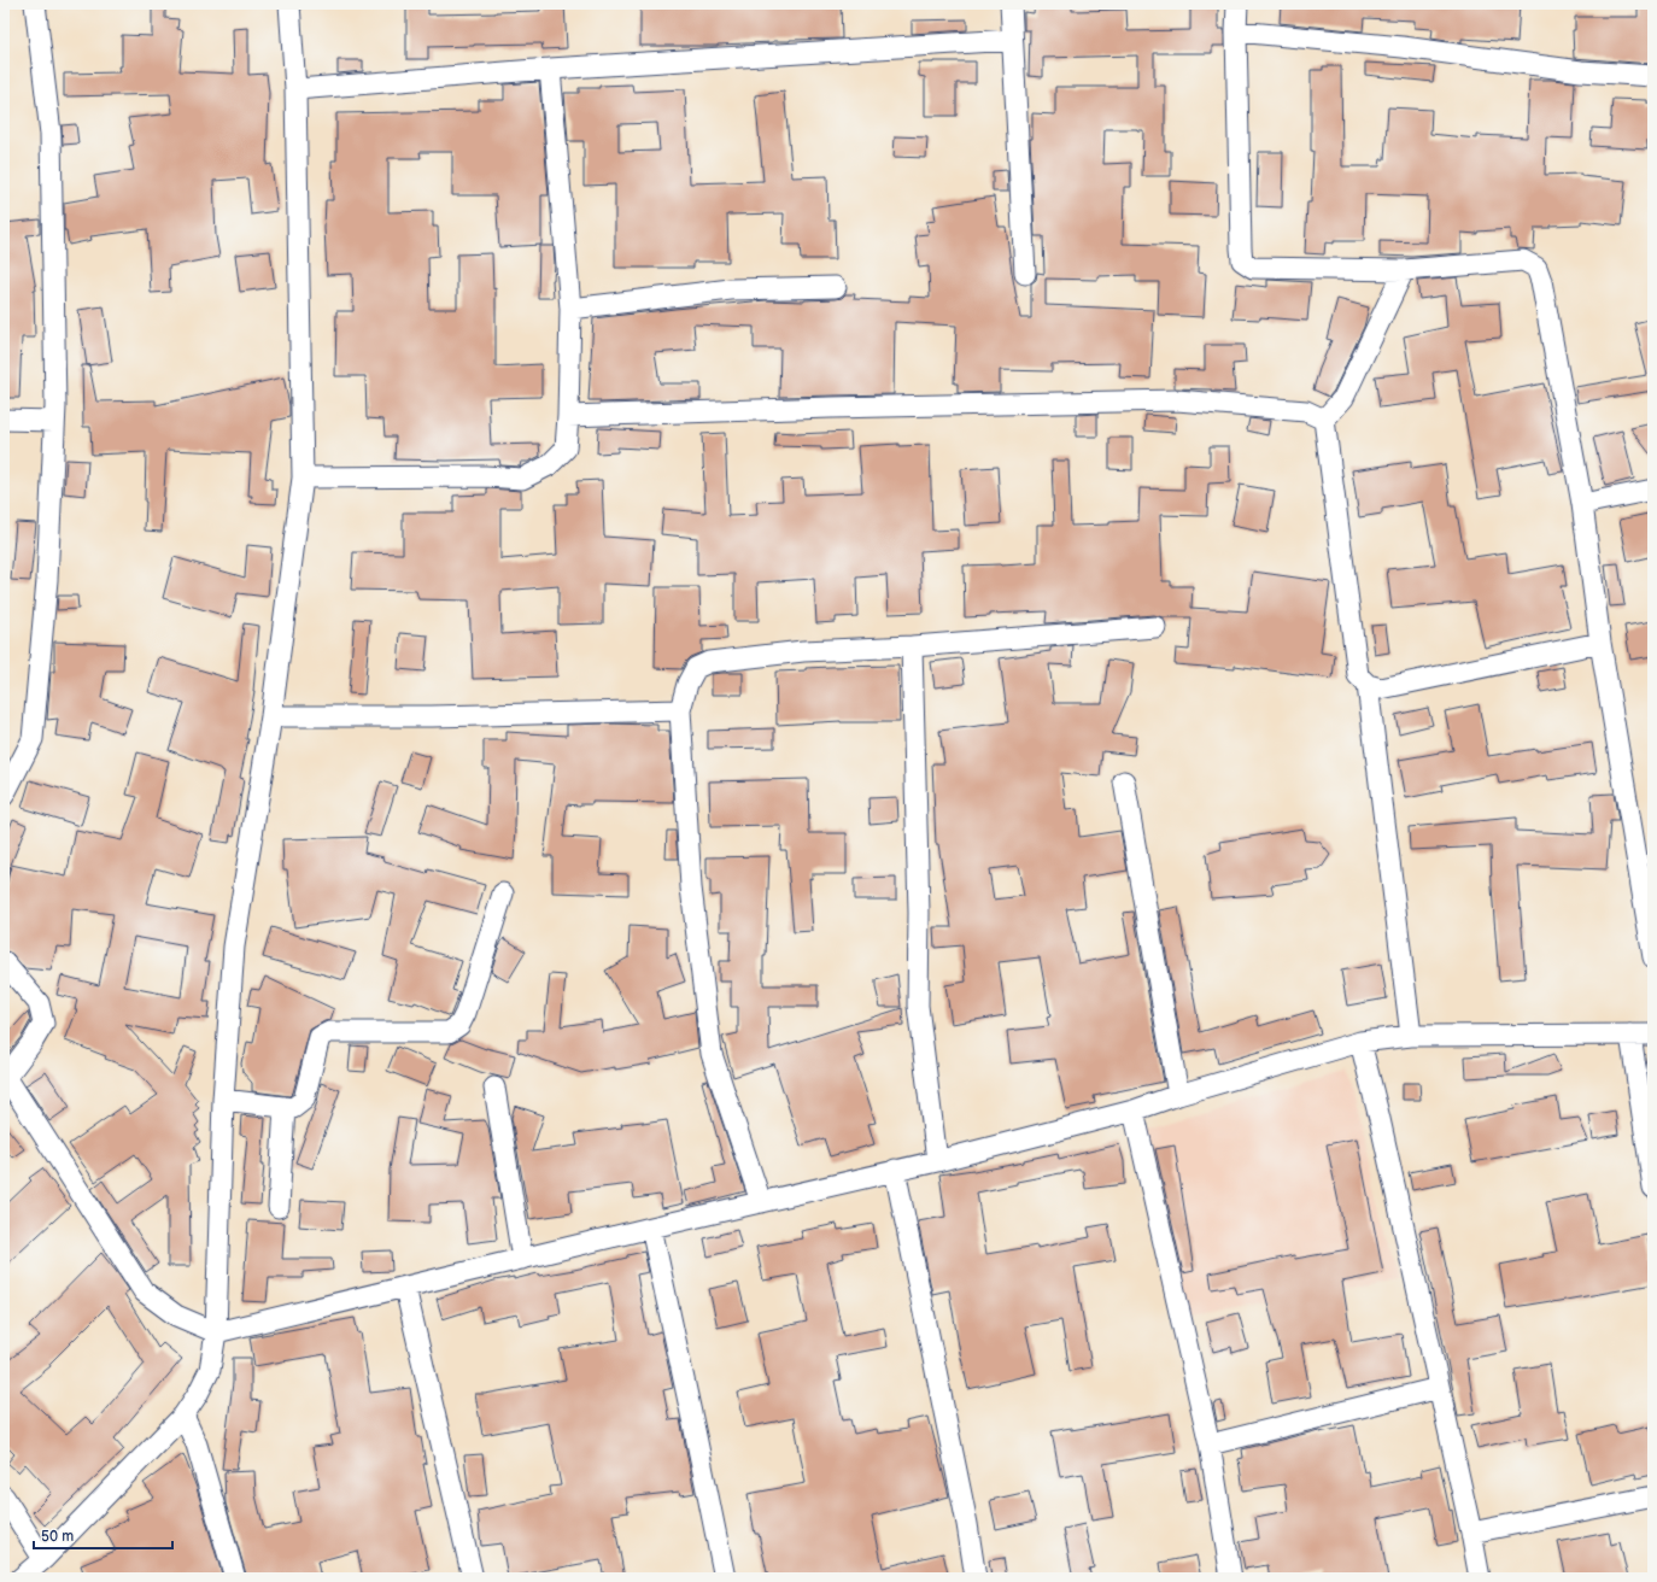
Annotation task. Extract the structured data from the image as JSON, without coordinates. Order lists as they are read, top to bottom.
{
  "scale_bar": "50 m"
}
